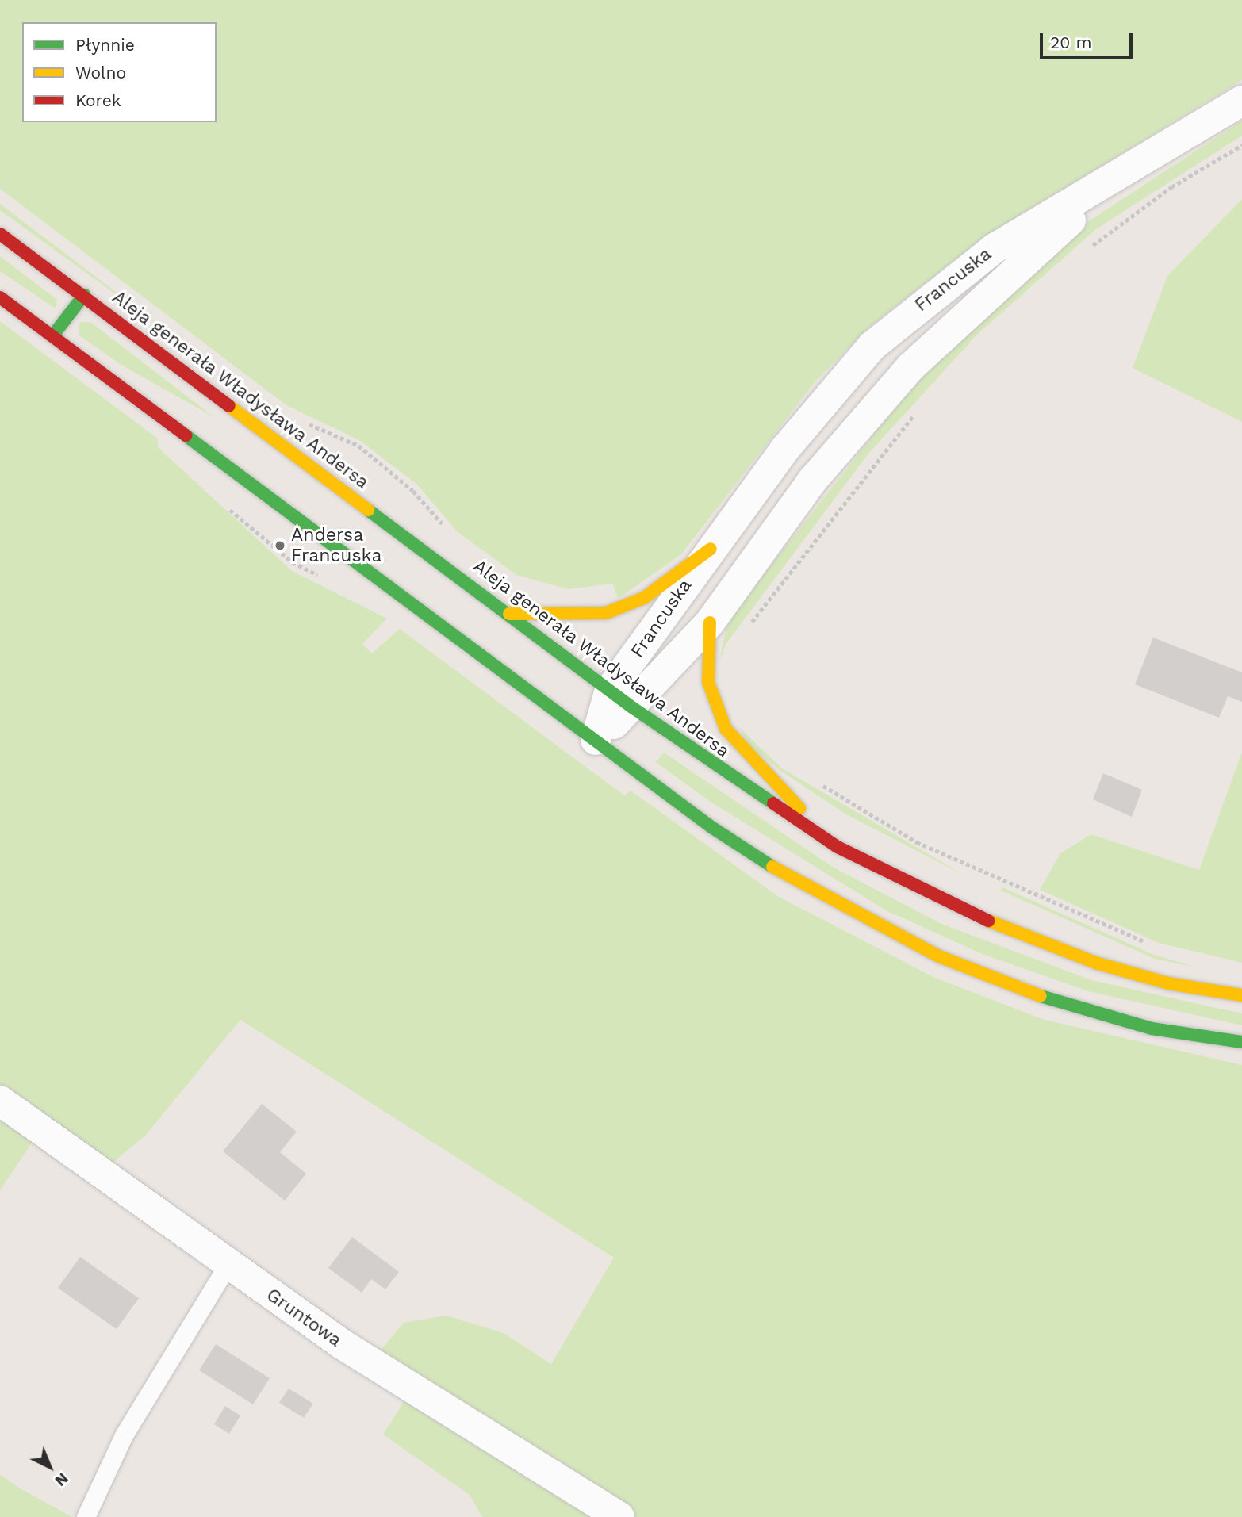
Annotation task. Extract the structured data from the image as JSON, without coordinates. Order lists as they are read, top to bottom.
{
  "streets": {
    "main road": ["Aleja generała Władysława Andersa"],
    "street": ["Francuska", "Gruntowa"]
  },
  "crossings": [
    ["Francuska", "Aleja generała Władysława Andersa"]
  ],
  "places": ["Andersa Francuska"],
  "legend": ["Płynnie", "Wolno", "Korek"],
  "scale_bar": "20 m",
  "north": "bottom right"
}
